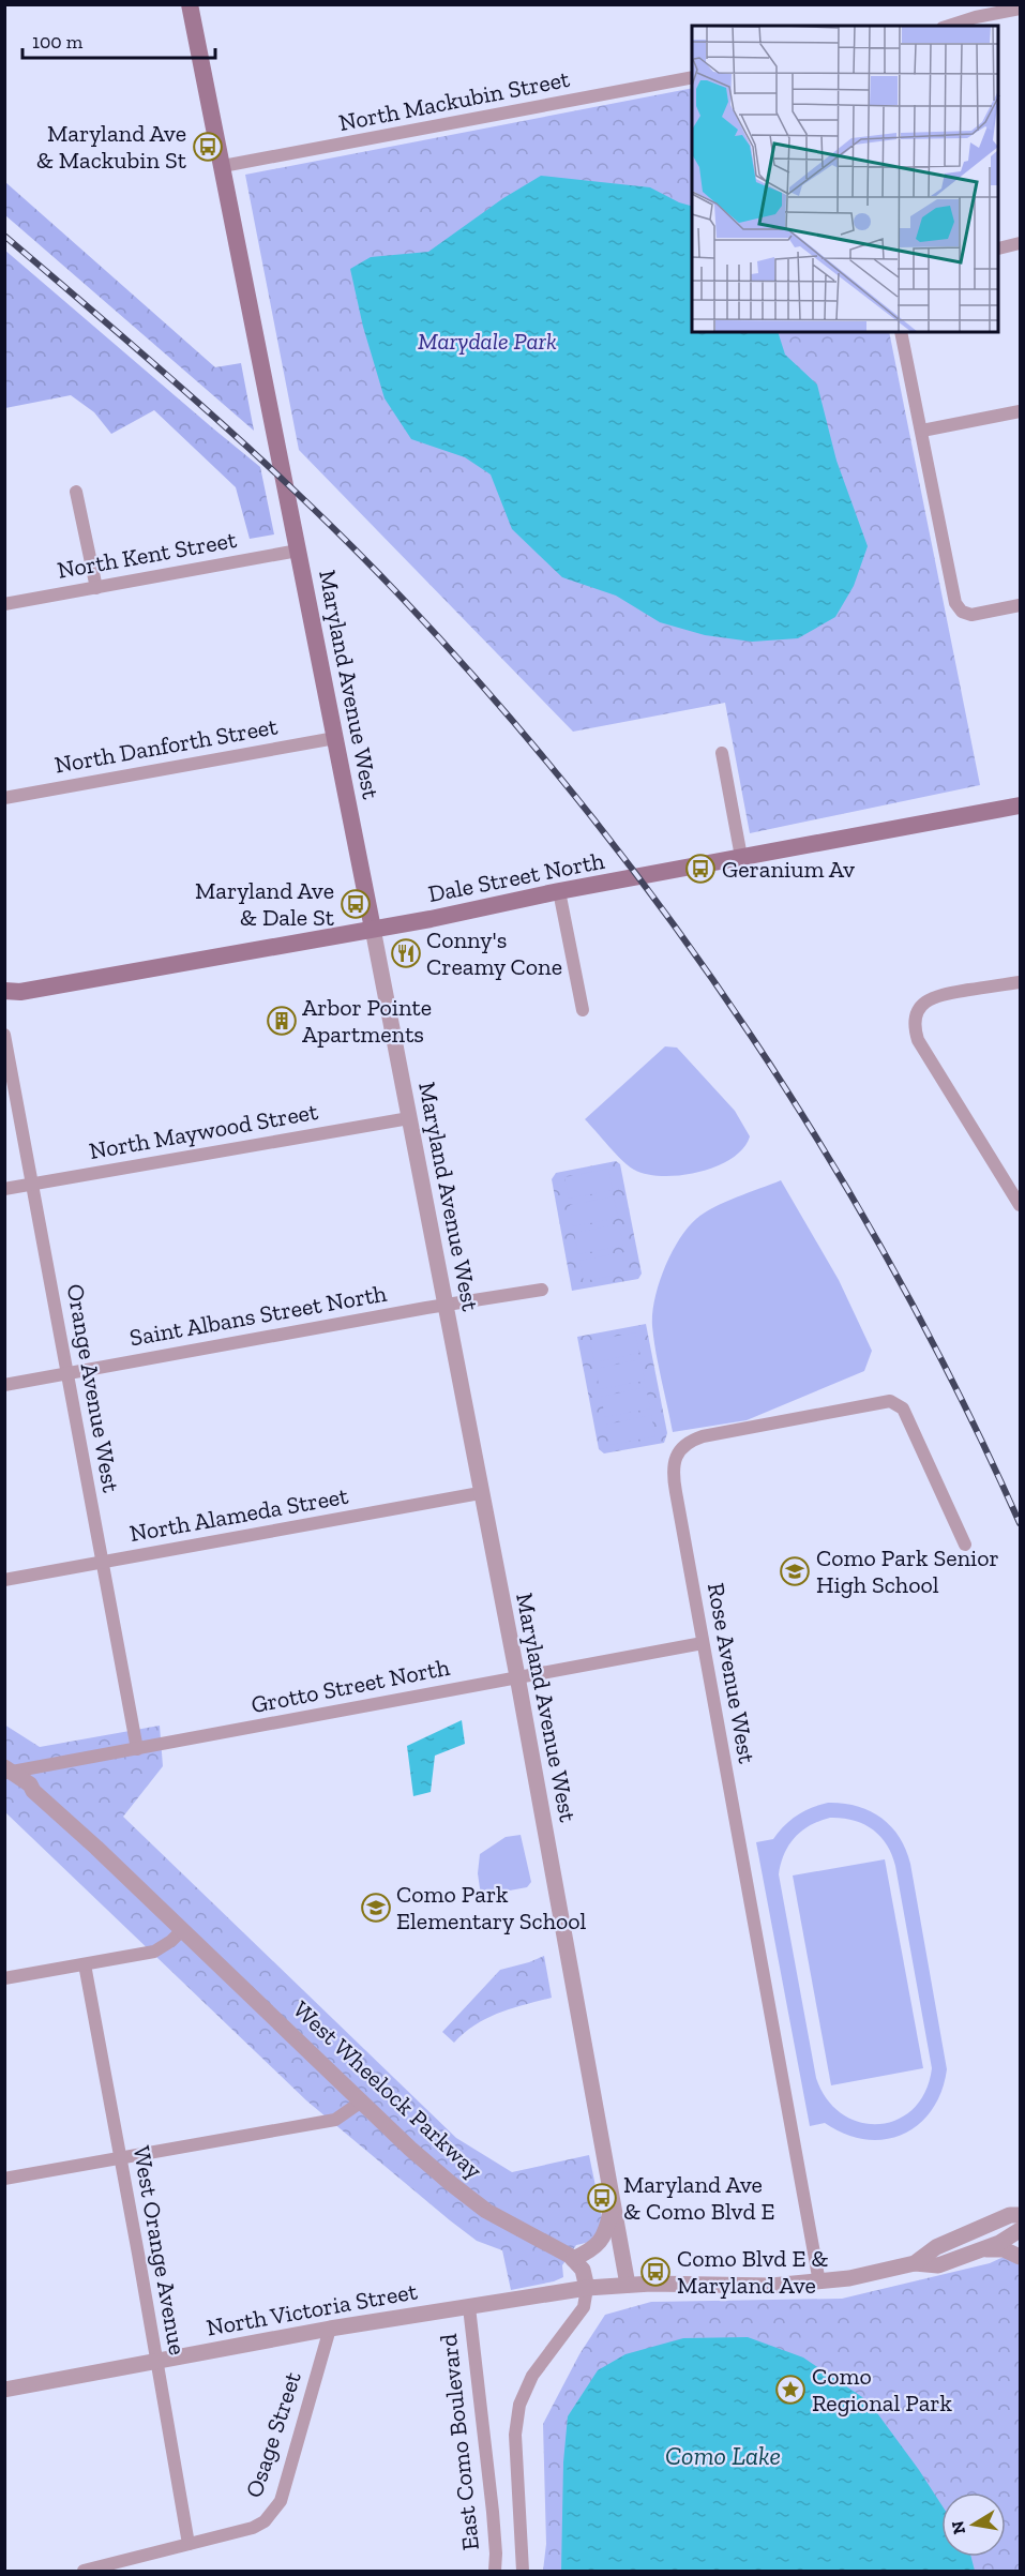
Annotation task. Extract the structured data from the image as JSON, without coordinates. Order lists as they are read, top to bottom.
{
  "streets": {
    "main road": ["Maryland Avenue West", "Dale Street North"],
    "street": [
      "North Mackubin Street",
      "North Kent Street",
      "North Danforth Street",
      "North Maywood Street",
      "Saint Albans Street North",
      "Orange Avenue West",
      "North Alameda Street",
      "Rose Avenue West",
      "Grotto Street North",
      "West Wheelock Parkway",
      "West Orange Avenue",
      "North Victoria Street",
      "Osage Street",
      "East Como Boulevard"
    ]
  },
  "crossings": [
    ["North Mackubin Street", "Maryland Avenue West"],
    ["North Kent Street", "Maryland Avenue West"],
    ["Maryland Avenue West", "North Danforth Street"],
    ["Maryland Avenue West", "Dale Street North"],
    ["Maryland Avenue West", "North Maywood Street"],
    ["Maryland Avenue West", "Saint Albans Street North"],
    ["Maryland Avenue West", "North Alameda Street"],
    ["Maryland Avenue West", "Grotto Street North"],
    ["Maryland Avenue West", "North Victoria Street"],
    ["North Maywood Street", "Orange Avenue West"],
    ["Saint Albans Street North", "Orange Avenue West"],
    ["Orange Avenue West", "North Alameda Street"],
    ["Orange Avenue West", "Grotto Street North"],
    ["Rose Avenue West", "Grotto Street North"],
    ["Grotto Street North", "West Wheelock Parkway"],
    ["West Orange Avenue", "North Victoria Street"],
    ["West Orange Avenue", "Osage Street"],
    ["North Victoria Street", "Osage Street"],
    ["North Victoria Street", "East Como Boulevard"]
  ],
  "water": ["Como Lake"],
  "parks": ["Marydale Park"],
  "places": {
    "bus stop": [
      "Maryland Ave & Mackubin St",
      "Geranium Av",
      "Maryland Ave & Dale St",
      "Maryland Ave & Como Blvd E",
      "Como Blvd E & Maryland Ave"
    ],
    "restaurant": ["Conny's Creamy Cone"],
    "building": ["Arbor Pointe Apartments"],
    "school or university": ["Como Park Senior High School", "Como Park Elementary School"],
    "place": ["Como Regional Park"]
  },
  "scale_bar": "100 m",
  "north": "left"
}
